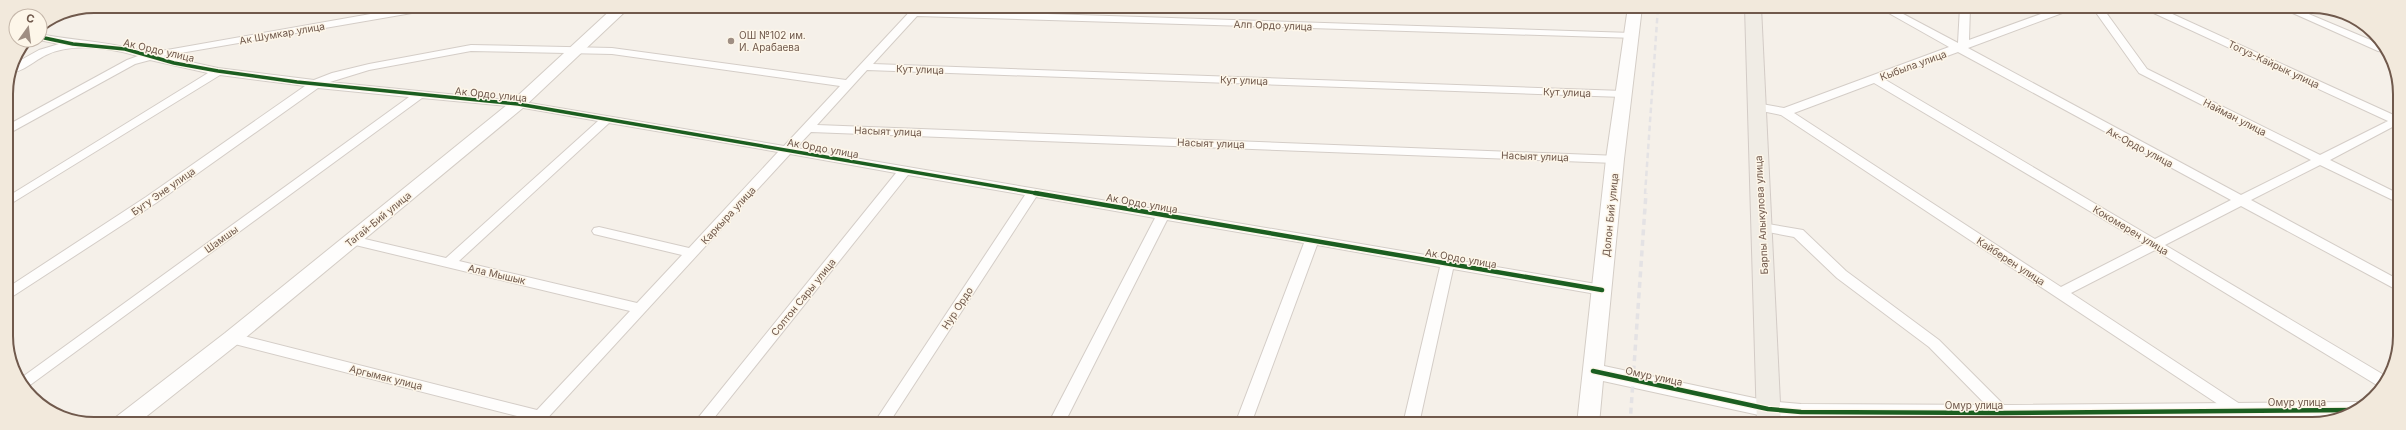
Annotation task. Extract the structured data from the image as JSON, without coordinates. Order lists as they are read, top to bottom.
{
  "streets": {
    "main road": ["Барпы Алыкулова улица"],
    "street": [
      "Алп Ордо улица",
      "Ак Шумкар улица",
      "Ак Ордо улица",
      "Тогуз-Кайрык улица",
      "Кыбыла улица",
      "Кут улица",
      "Найман улица",
      "Насыят улица",
      "Ак-Ордо улица",
      "Бугу Эне улица",
      "Каркыра улица",
      "Долон Бий улица",
      "Тагай-Бий улица",
      "Кокомерен улица",
      "Шамшы",
      "Кайберен улица",
      "Ала Мышык",
      "Солтон Сары улица",
      "Нур Ордо",
      "Омур улица",
      "Аргымак улица"
    ]
  },
  "crossings": [
    ["Алп Ордо улица", "Долон Бий улица"],
    ["Ак Шумкар улица", "Ак Ордо улица"],
    ["Ак Ордо улица", "Бугу Эне улица"],
    ["Ак Ордо улица", "Каркыра улица"],
    ["Ак Ордо улица", "Долон Бий улица"],
    ["Ак Ордо улица", "Тагай-Бий улица"],
    ["Ак Ордо улица", "Шамшы"],
    ["Ак Ордо улица", "Солтон Сары улица"],
    ["Ак Ордо улица", "Нур Ордо"],
    ["Кыбыла улица", "Ак-Ордо улица"],
    ["Кыбыла улица", "Барпы Алыкулова улица"],
    ["Кыбыла улица", "Кокомерен улица"],
    ["Кыбыла улица", "Кайберен улица"],
    ["Кут улица", "Каркыра улица"],
    ["Кут улица", "Долон Бий улица"],
    ["Насыят улица", "Каркыра улица"],
    ["Насыят улица", "Долон Бий улица"],
    ["Бугу Эне улица", "Тагай-Бий улица"],
    ["Каркыра улица", "Ала Мышык"],
    ["Долон Бий улица", "Омур улица"],
    ["Барпы Алыкулова улица", "Омур улица"],
    ["Тагай-Бий улица", "Ала Мышык"],
    ["Тагай-Бий улица", "Аргымак улица"],
    ["Кайберен улица", "Омур улица"]
  ],
  "places": ["ОШ №102 им. И. Арабаева"],
  "north": "top"
}
